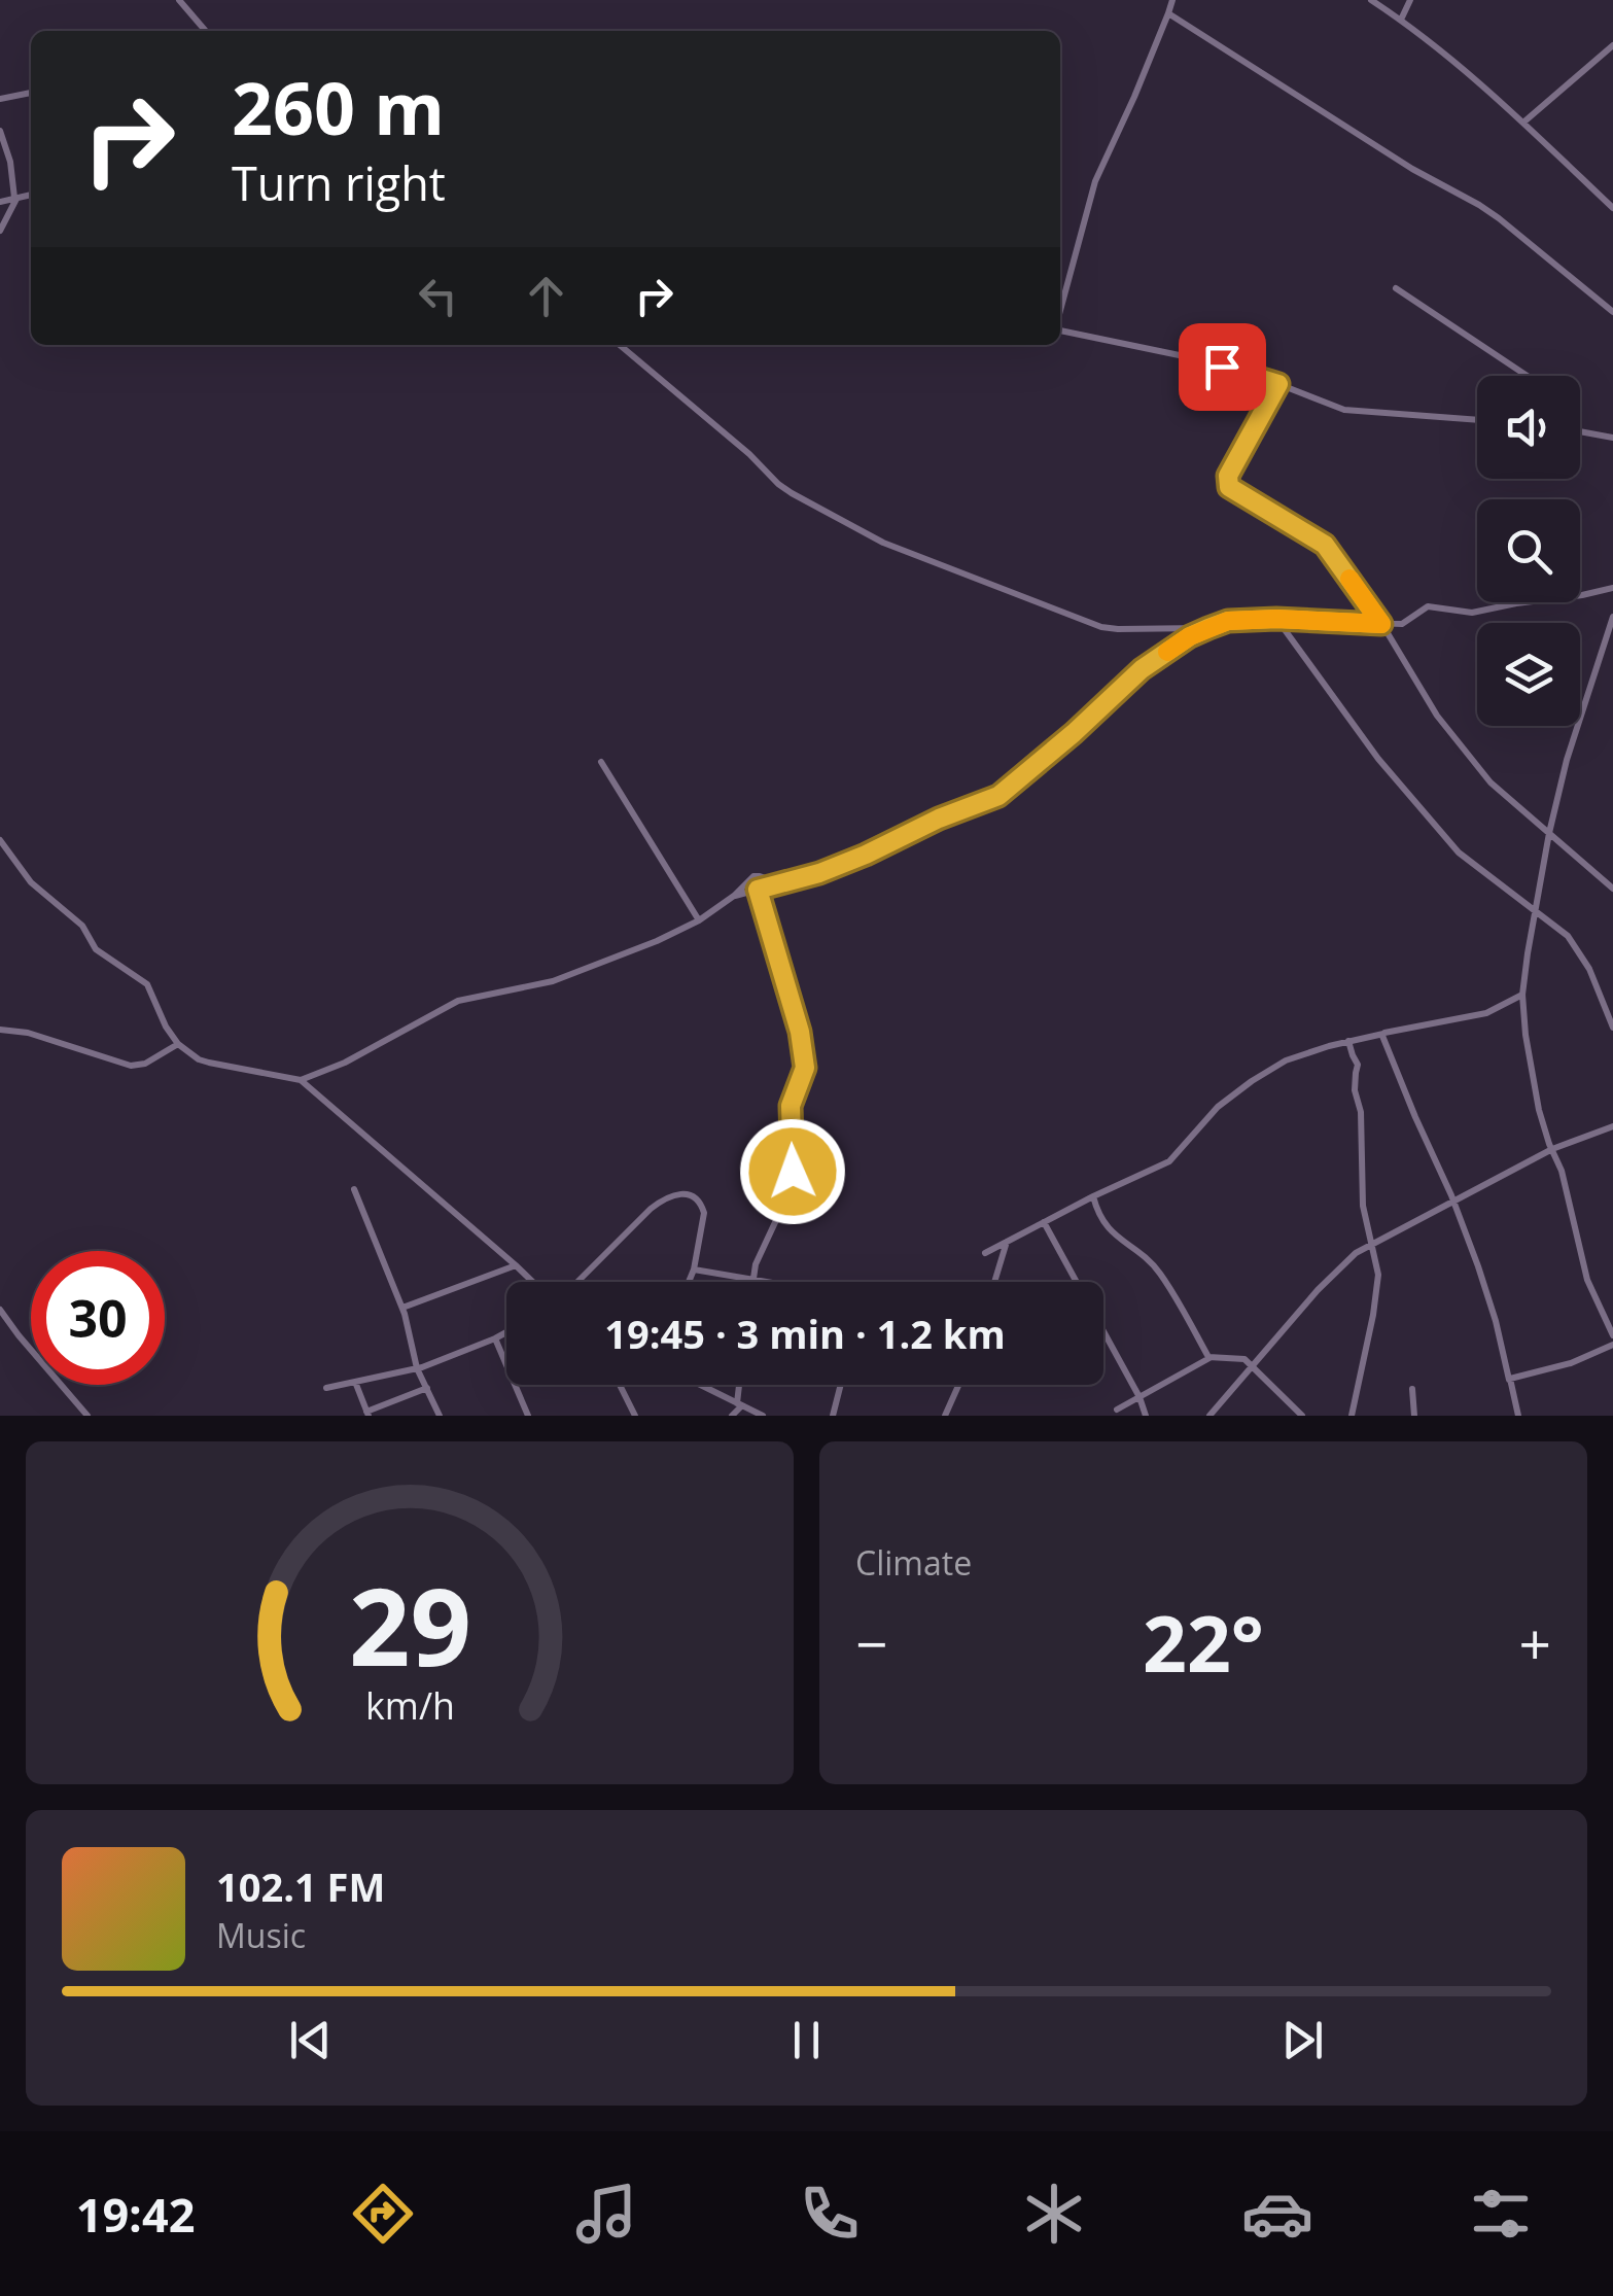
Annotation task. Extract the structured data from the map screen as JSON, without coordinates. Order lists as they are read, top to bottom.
{
  "page": {
    "turn": ["260 m", "Turn right"],
    "limit": "30",
    "trip": "19:45 · 3 min · 1.2 km",
    "tile": "Climate",
    "heat": ["−", "22°", "+"],
    "song": ["102.1 FM", "Music"],
    "tabs": "19:42",
    "gauge": ["29", "km/h"]
  }
}
